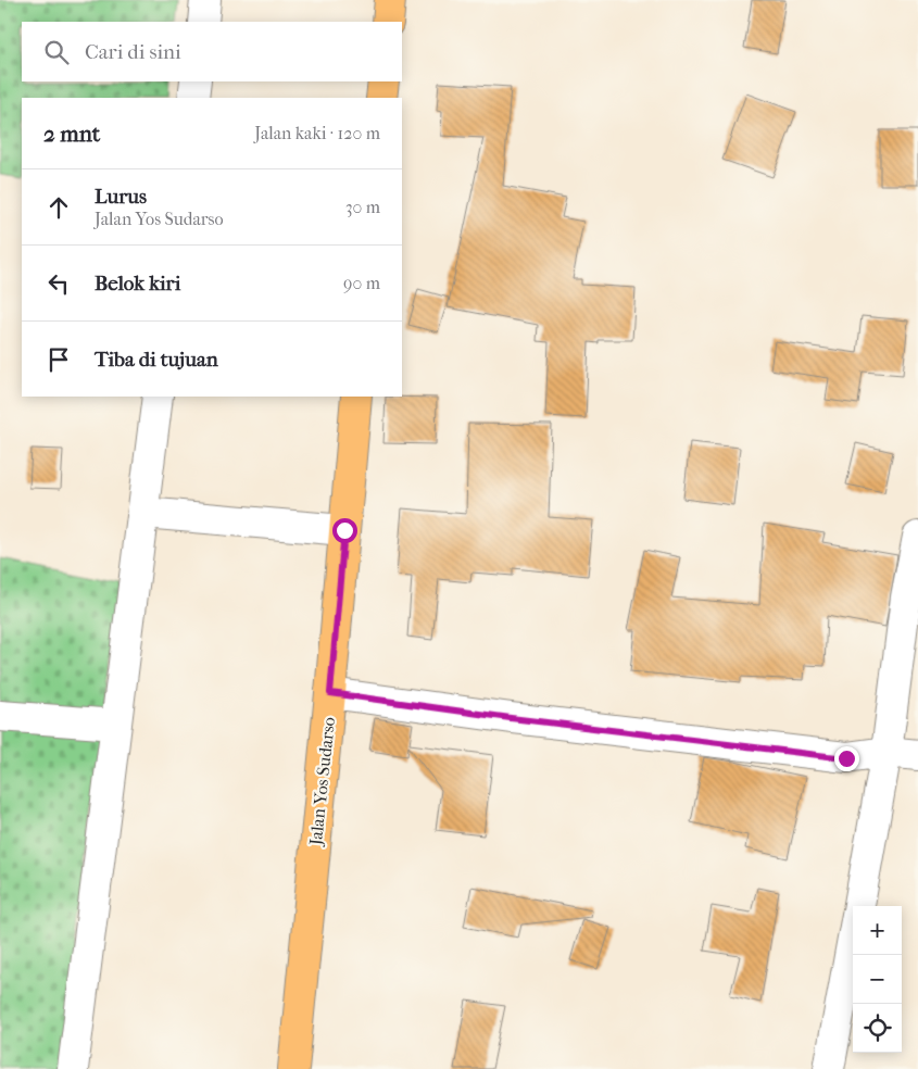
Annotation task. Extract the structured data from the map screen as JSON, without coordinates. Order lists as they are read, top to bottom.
{
  "streets": {
    "main road": ["Jalan Yos Sudarso"]
  },
  "page": {
    "search": "Cari di sini",
    "heading": ["2 mnt", "Jalan kaki · 120 m"],
    "list": [
      ["Lurus", "Jalan Yos Sudarso", "30 m"],
      ["Belok kiri", "90 m"],
      "Tiba di tujuan"
    ],
    "map_buttons": ["+", "−"]
  }
}
